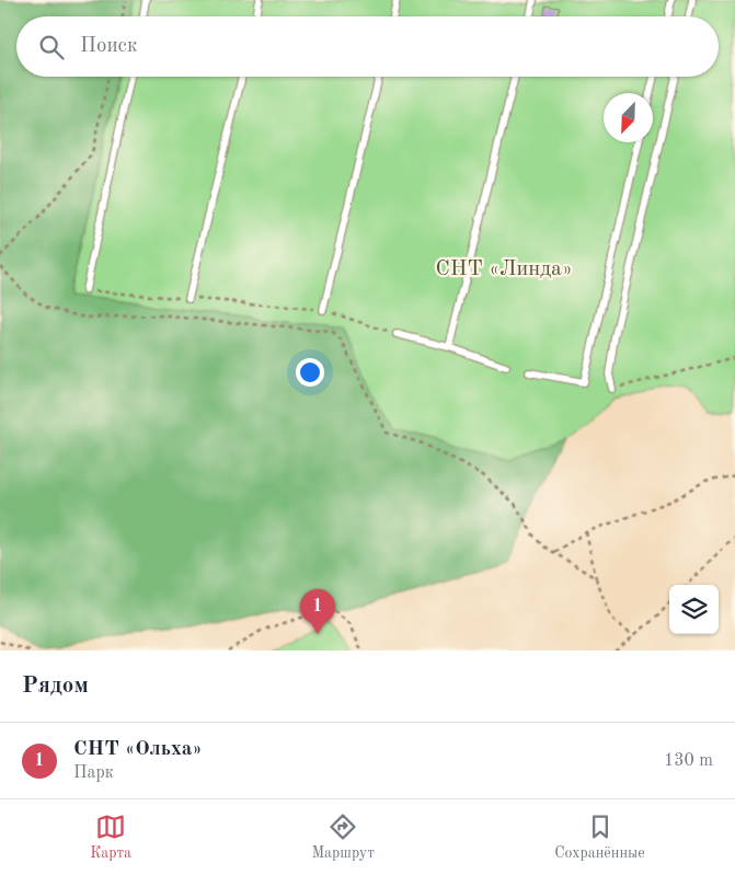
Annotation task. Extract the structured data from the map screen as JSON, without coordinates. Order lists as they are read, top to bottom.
{
  "parks": ["СНТ «Линда»"],
  "north": "bottom left",
  "page": {
    "search": "Поиск",
    "pins": "1",
    "heading": "Рядом",
    "list": [
      {
        "mark": "1",
        "name": "СНТ «Ольха»",
        "note": "Парк",
        "value": "130 m"
      }
    ],
    "nav": ["Карта", "Маршрут", "Сохранённые"]
  }
}
